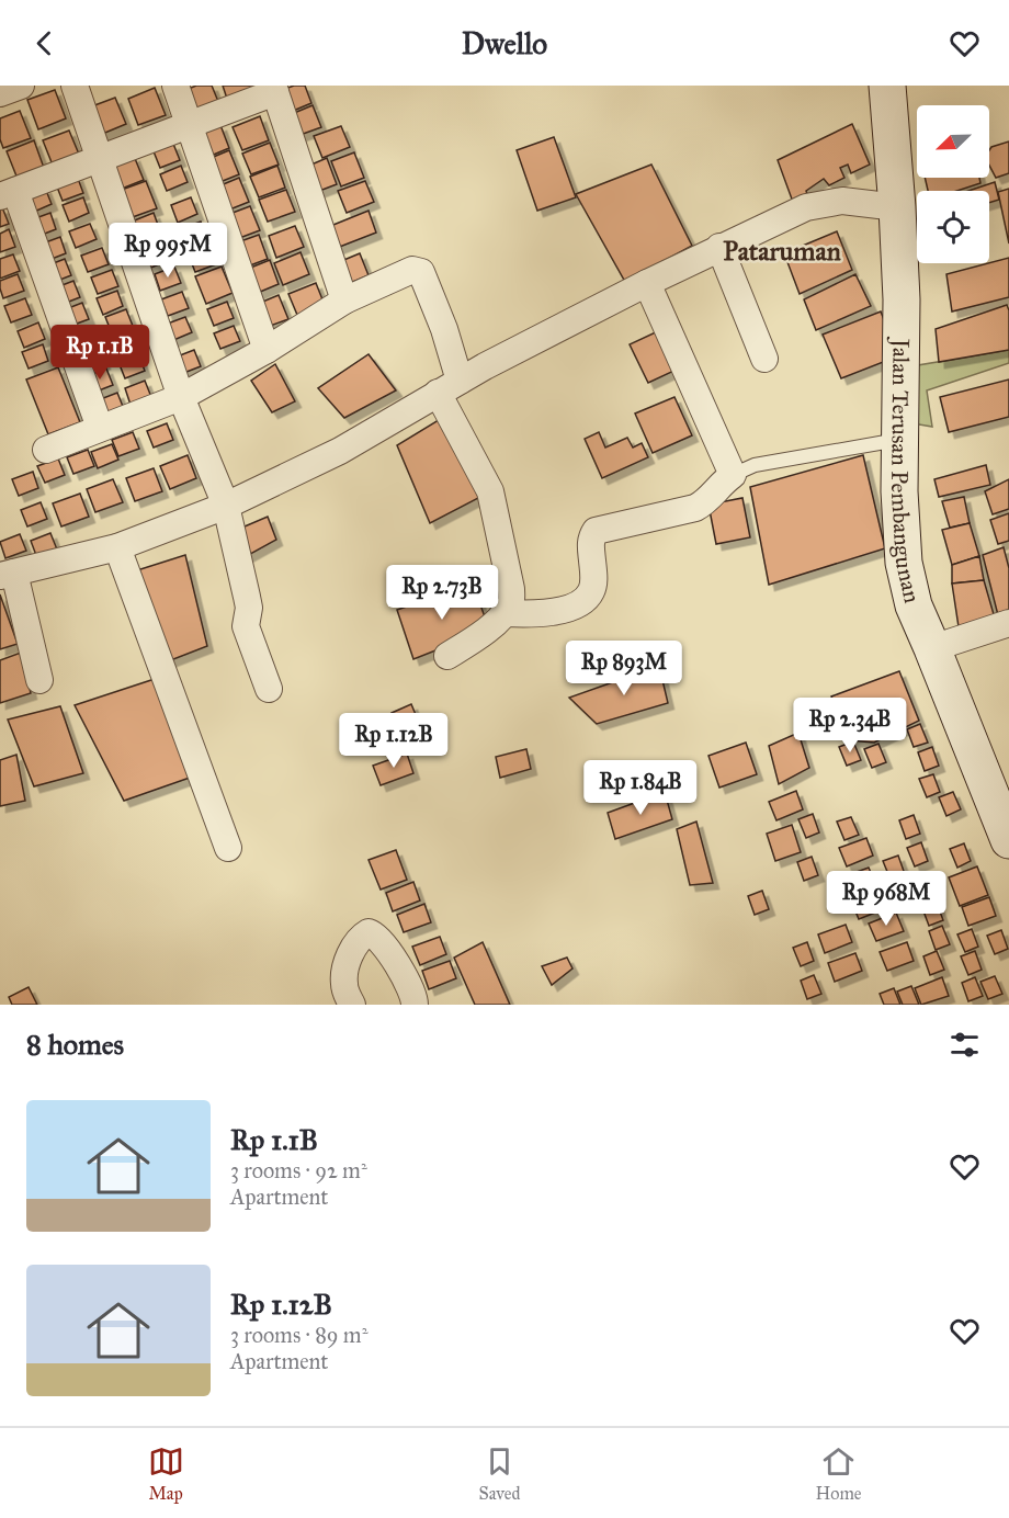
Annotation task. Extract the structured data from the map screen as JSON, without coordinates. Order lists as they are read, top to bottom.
{
  "streets": {
    "street": ["Jalan Terusan Pembangunan"]
  },
  "districts": ["Pataruman"],
  "north": "bottom left",
  "page": {
    "header": "Dwello",
    "price": [
      "Rp 995M",
      "Rp 1.1B",
      "Rp 2.73B",
      "Rp 893M",
      "Rp 2.34B",
      "Rp 1.12B",
      "Rp 1.84B",
      "Rp 968M"
    ],
    "heading": "8 homes",
    "list": [
      {
        "name": "Rp 1.1B",
        "note": "3 rooms · 92 m² · Apartment"
      },
      {
        "name": "Rp 1.12B",
        "note": "3 rooms · 89 m² · Apartment"
      }
    ],
    "tabs": ["Map", "Saved", "Home"]
  }
}
